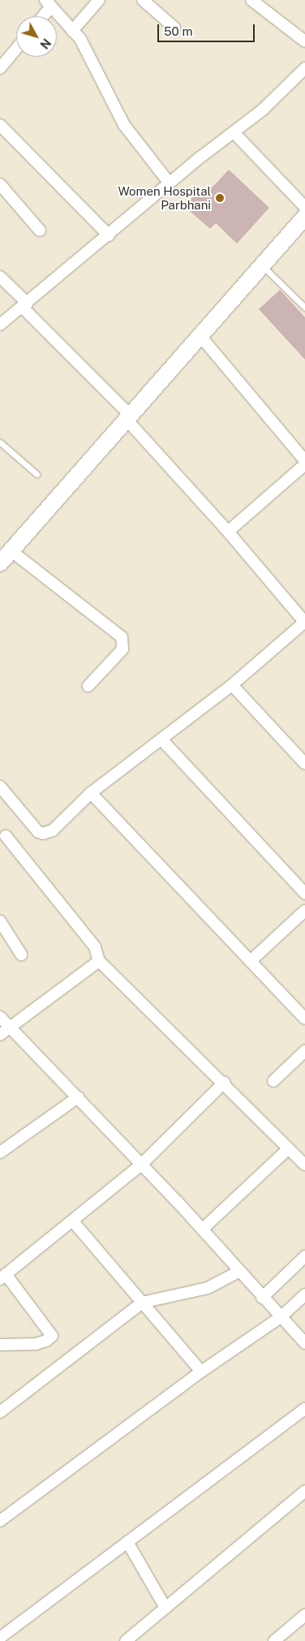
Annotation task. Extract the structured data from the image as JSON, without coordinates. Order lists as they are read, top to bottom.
{
  "places": ["Women Hospital Parbhani"],
  "scale_bar": "50 m",
  "north": "bottom right"
}
